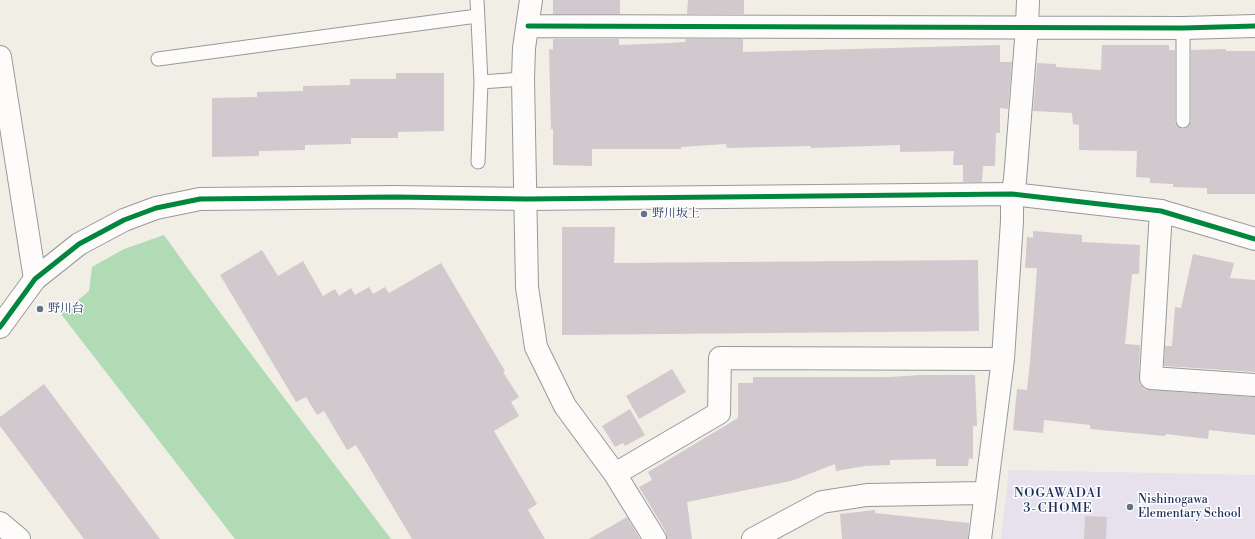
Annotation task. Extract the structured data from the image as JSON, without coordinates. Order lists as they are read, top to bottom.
{
  "districts": ["NOGAWADAI 3-CHOME"],
  "places": ["野川坂上", "野川台", "Nishinogawa Elementary School"]
}
